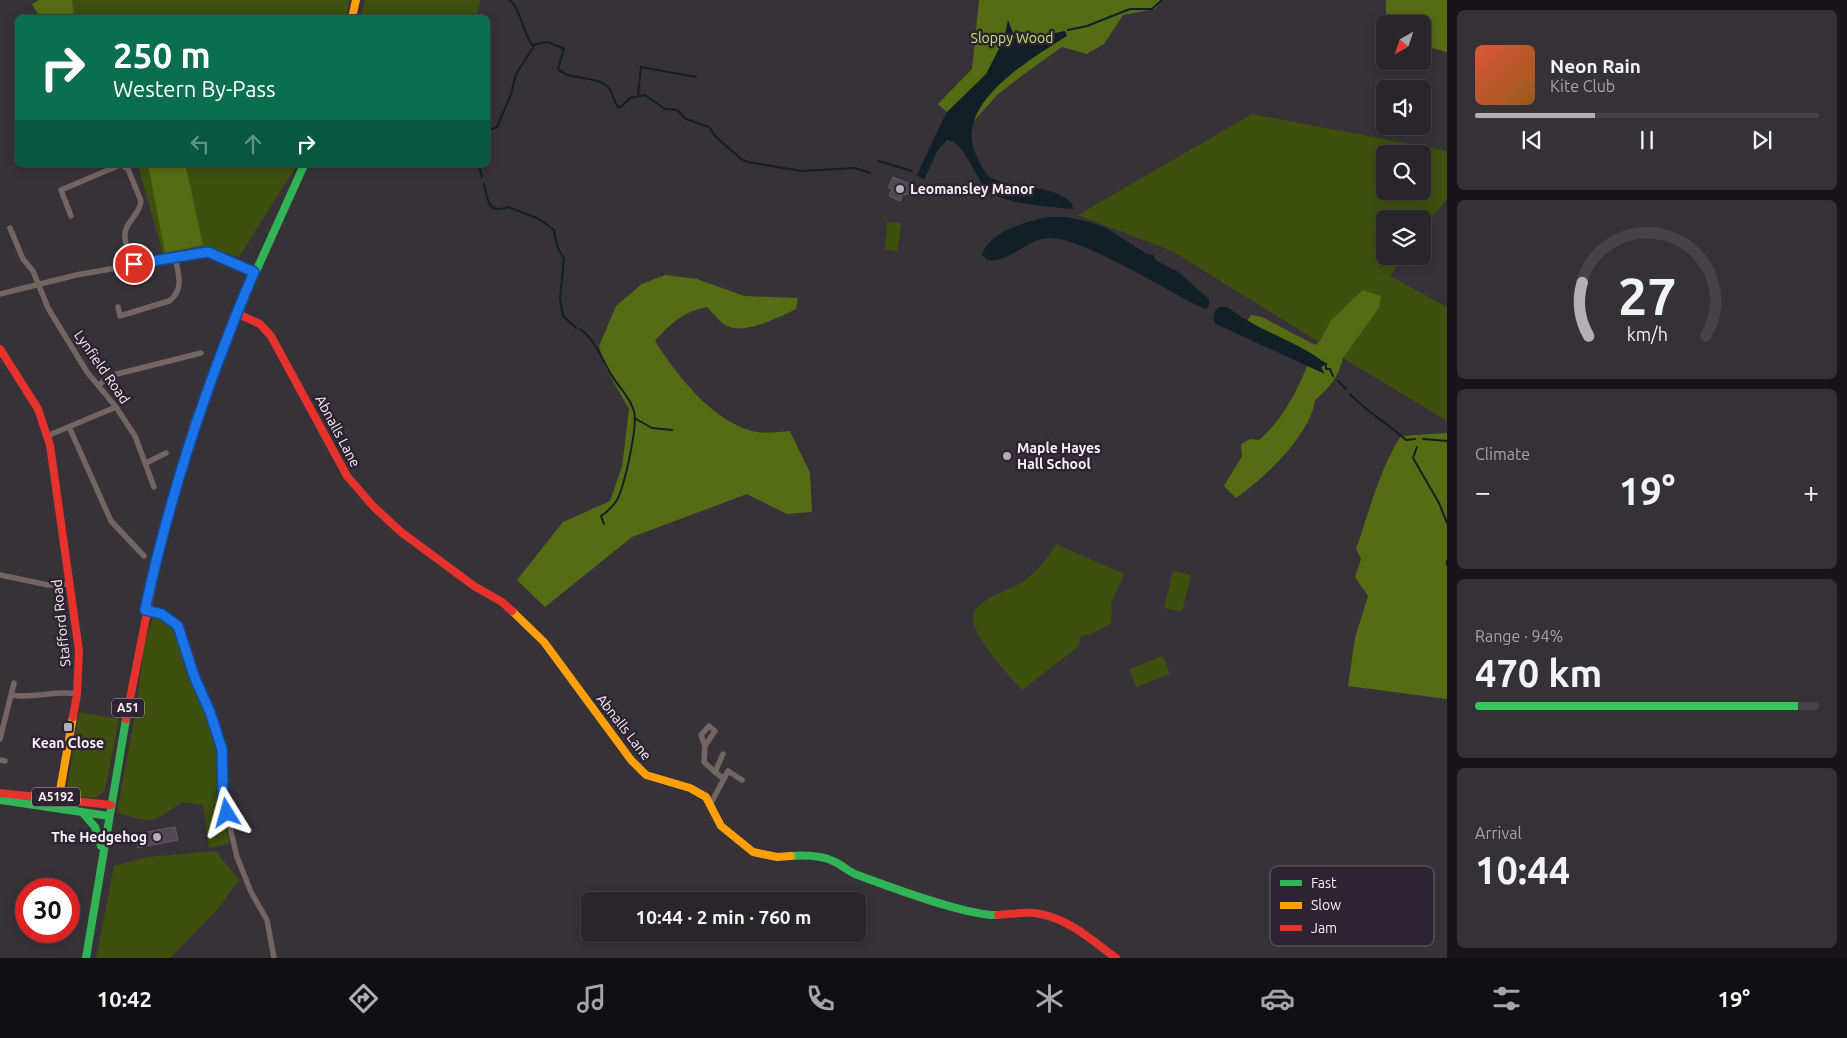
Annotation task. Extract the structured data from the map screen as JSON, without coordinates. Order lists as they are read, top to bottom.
{
  "streets": {
    "main road": [
      "Abnalls Lane",
      "Stafford Road",
      "A51",
      "A5192"
    ],
    "street": ["Lynfield Road"]
  },
  "crossings": [
    ["Abnalls Lane", "A51"],
    ["Stafford Road", "A5192"],
    ["A51", "A5192"]
  ],
  "parks": ["Sloppy Wood"],
  "places": {
    "other": ["Leomansley Manor", "Maple Hayes Hall School", "The Hedgehog"],
    "transit": ["Kean Close"]
  },
  "legend": ["Fast", "Slow", "Jam"],
  "north": "bottom left",
  "page": {
    "turn": ["250 m", "Western By-Pass"],
    "song": ["Neon Rain", "Kite Club"],
    "tile": [
      "Climate",
      ["Range · 94%", "470 km"],
      ["Arrival", "10:44"]
    ],
    "heat": ["−", "19°", "+"],
    "limit": "30",
    "trip": "10:44 · 2 min · 760 m",
    "tabs": ["10:42", "19°"],
    "gauge": ["27", "km/h"]
  }
}
